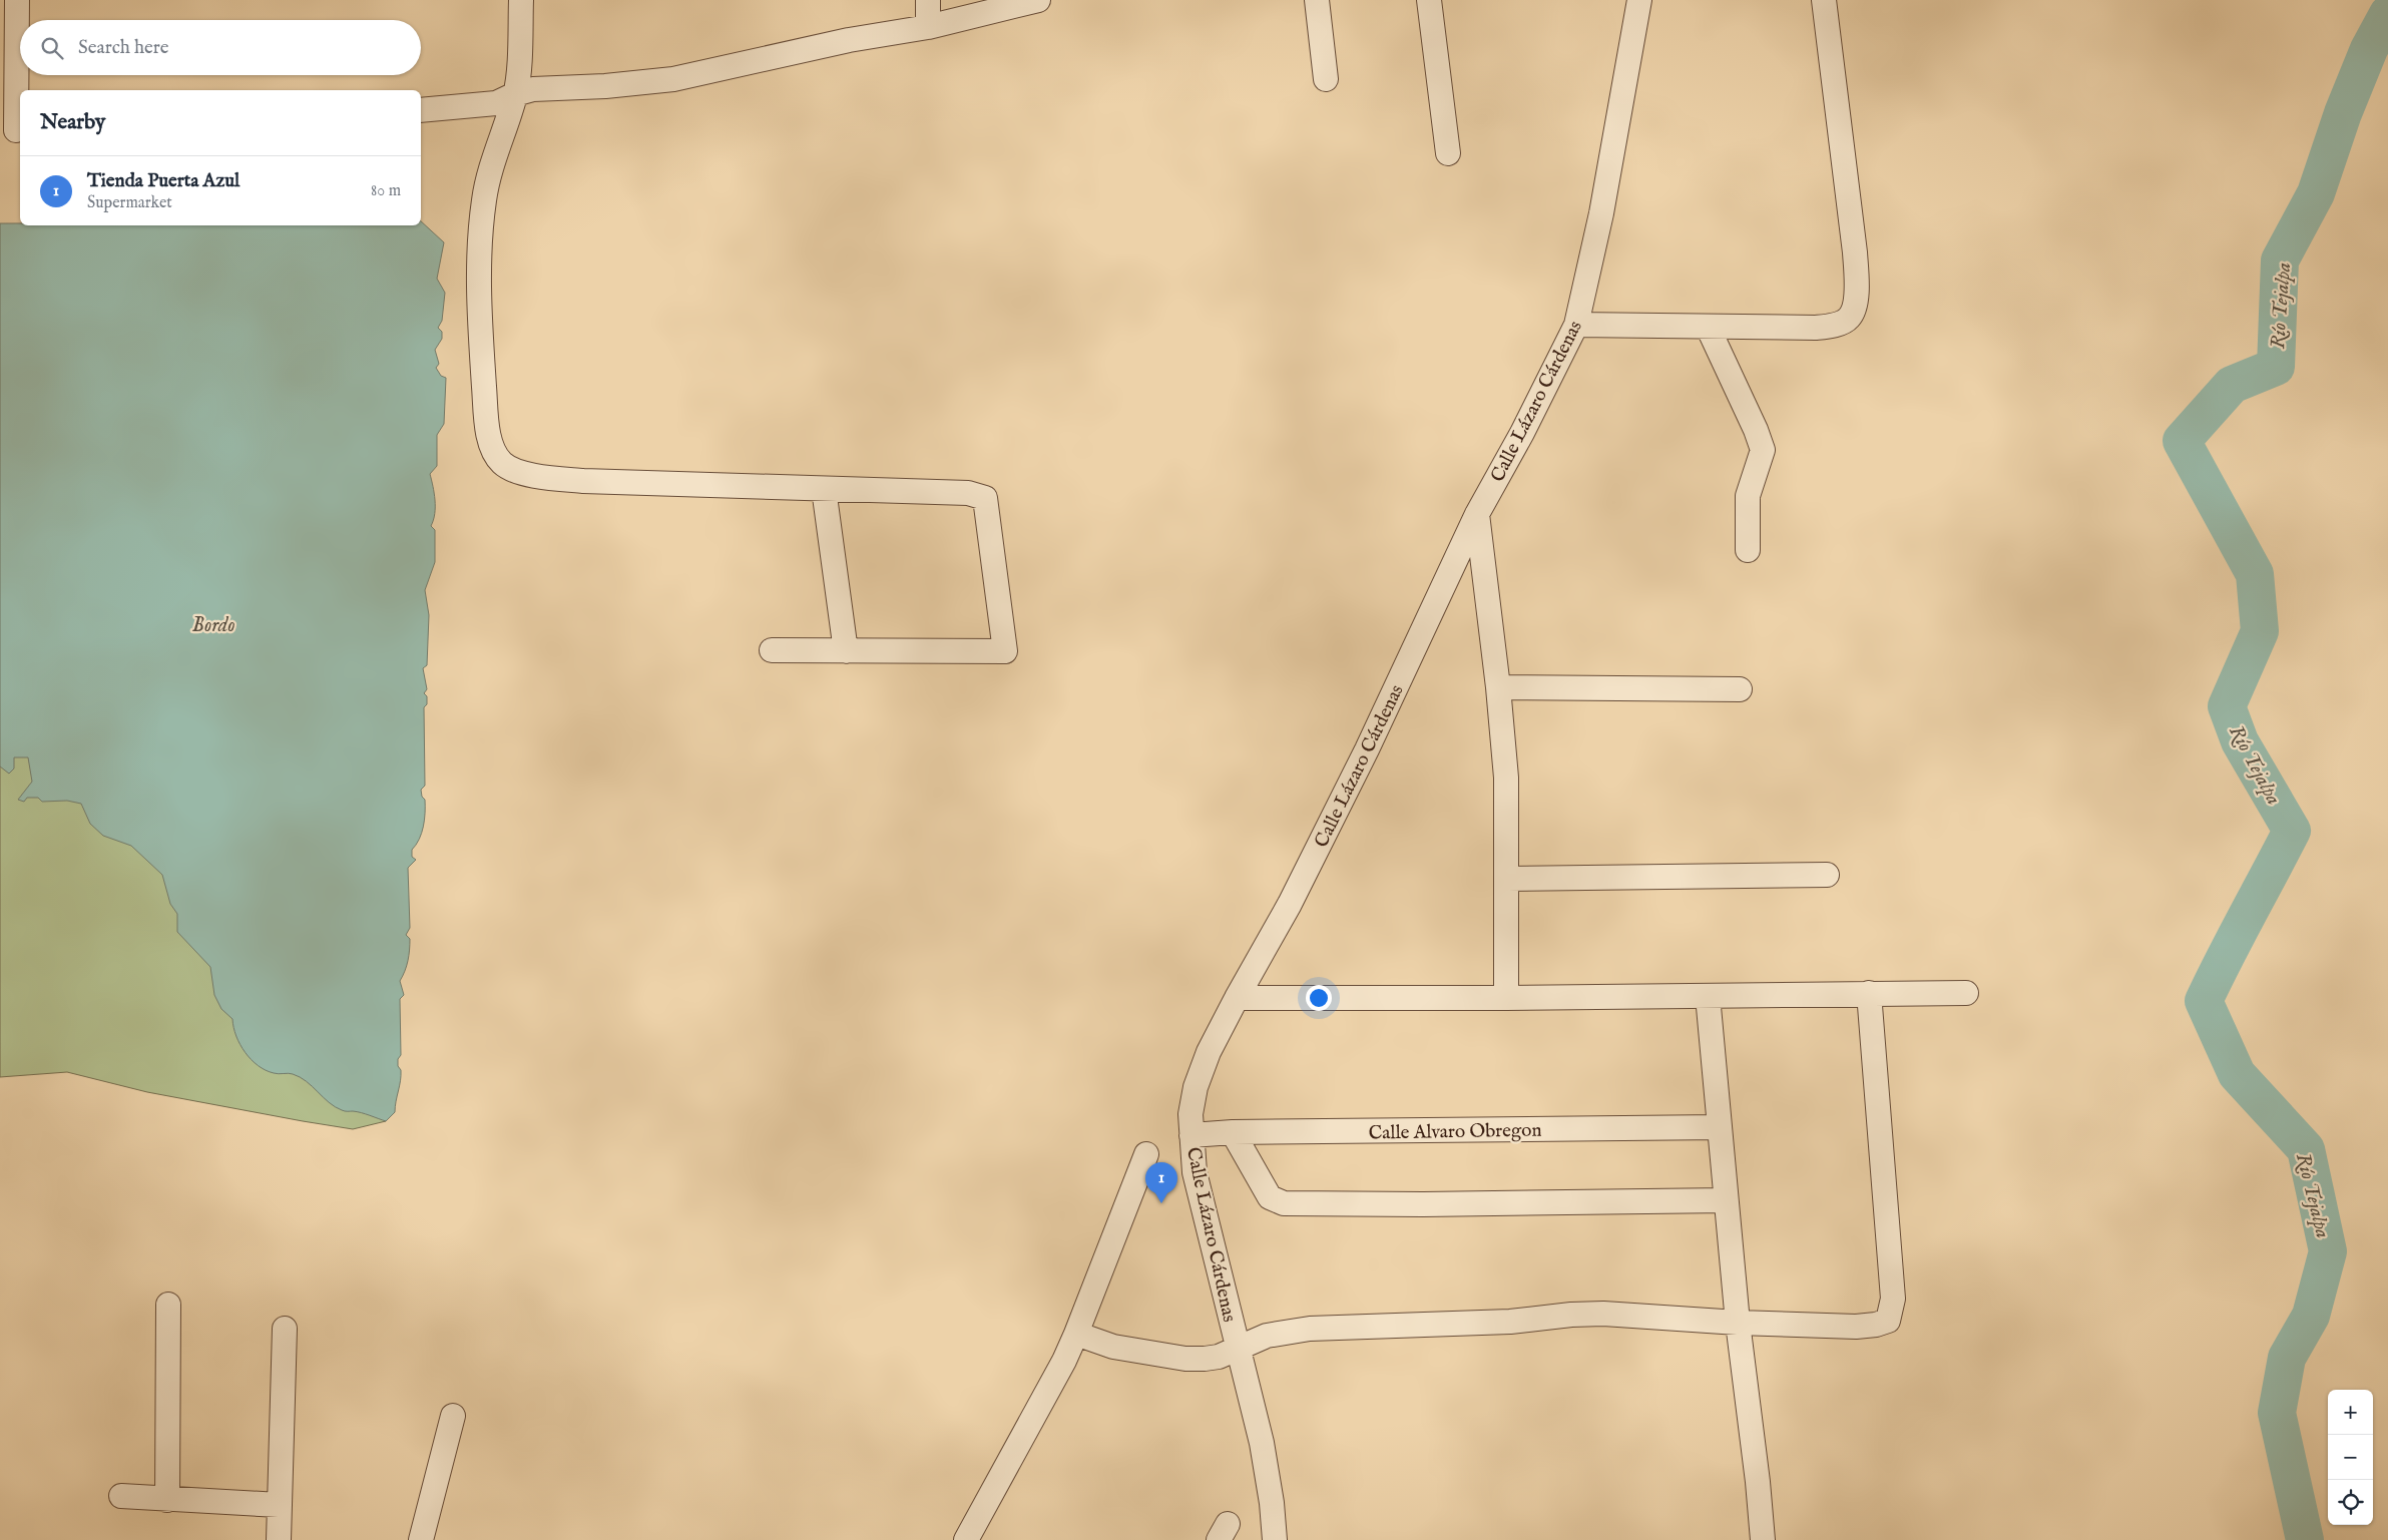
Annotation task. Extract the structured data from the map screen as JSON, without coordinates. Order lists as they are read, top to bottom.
{
  "streets": {
    "street": ["Calle Lázaro Cárdenas", "Calle Alvaro Obregon"]
  },
  "crossings": [
    ["Calle Lázaro Cárdenas", "Calle Alvaro Obregon"]
  ],
  "water": ["Río Tejalpa", "Bordo"],
  "page": {
    "search": "Search here",
    "heading": "Nearby",
    "list": [
      {
        "mark": "1",
        "name": "Tienda Puerta Azul",
        "note": "Supermarket",
        "value": "80 m"
      }
    ],
    "pins": "1",
    "map_buttons": ["+", "−"]
  }
}
